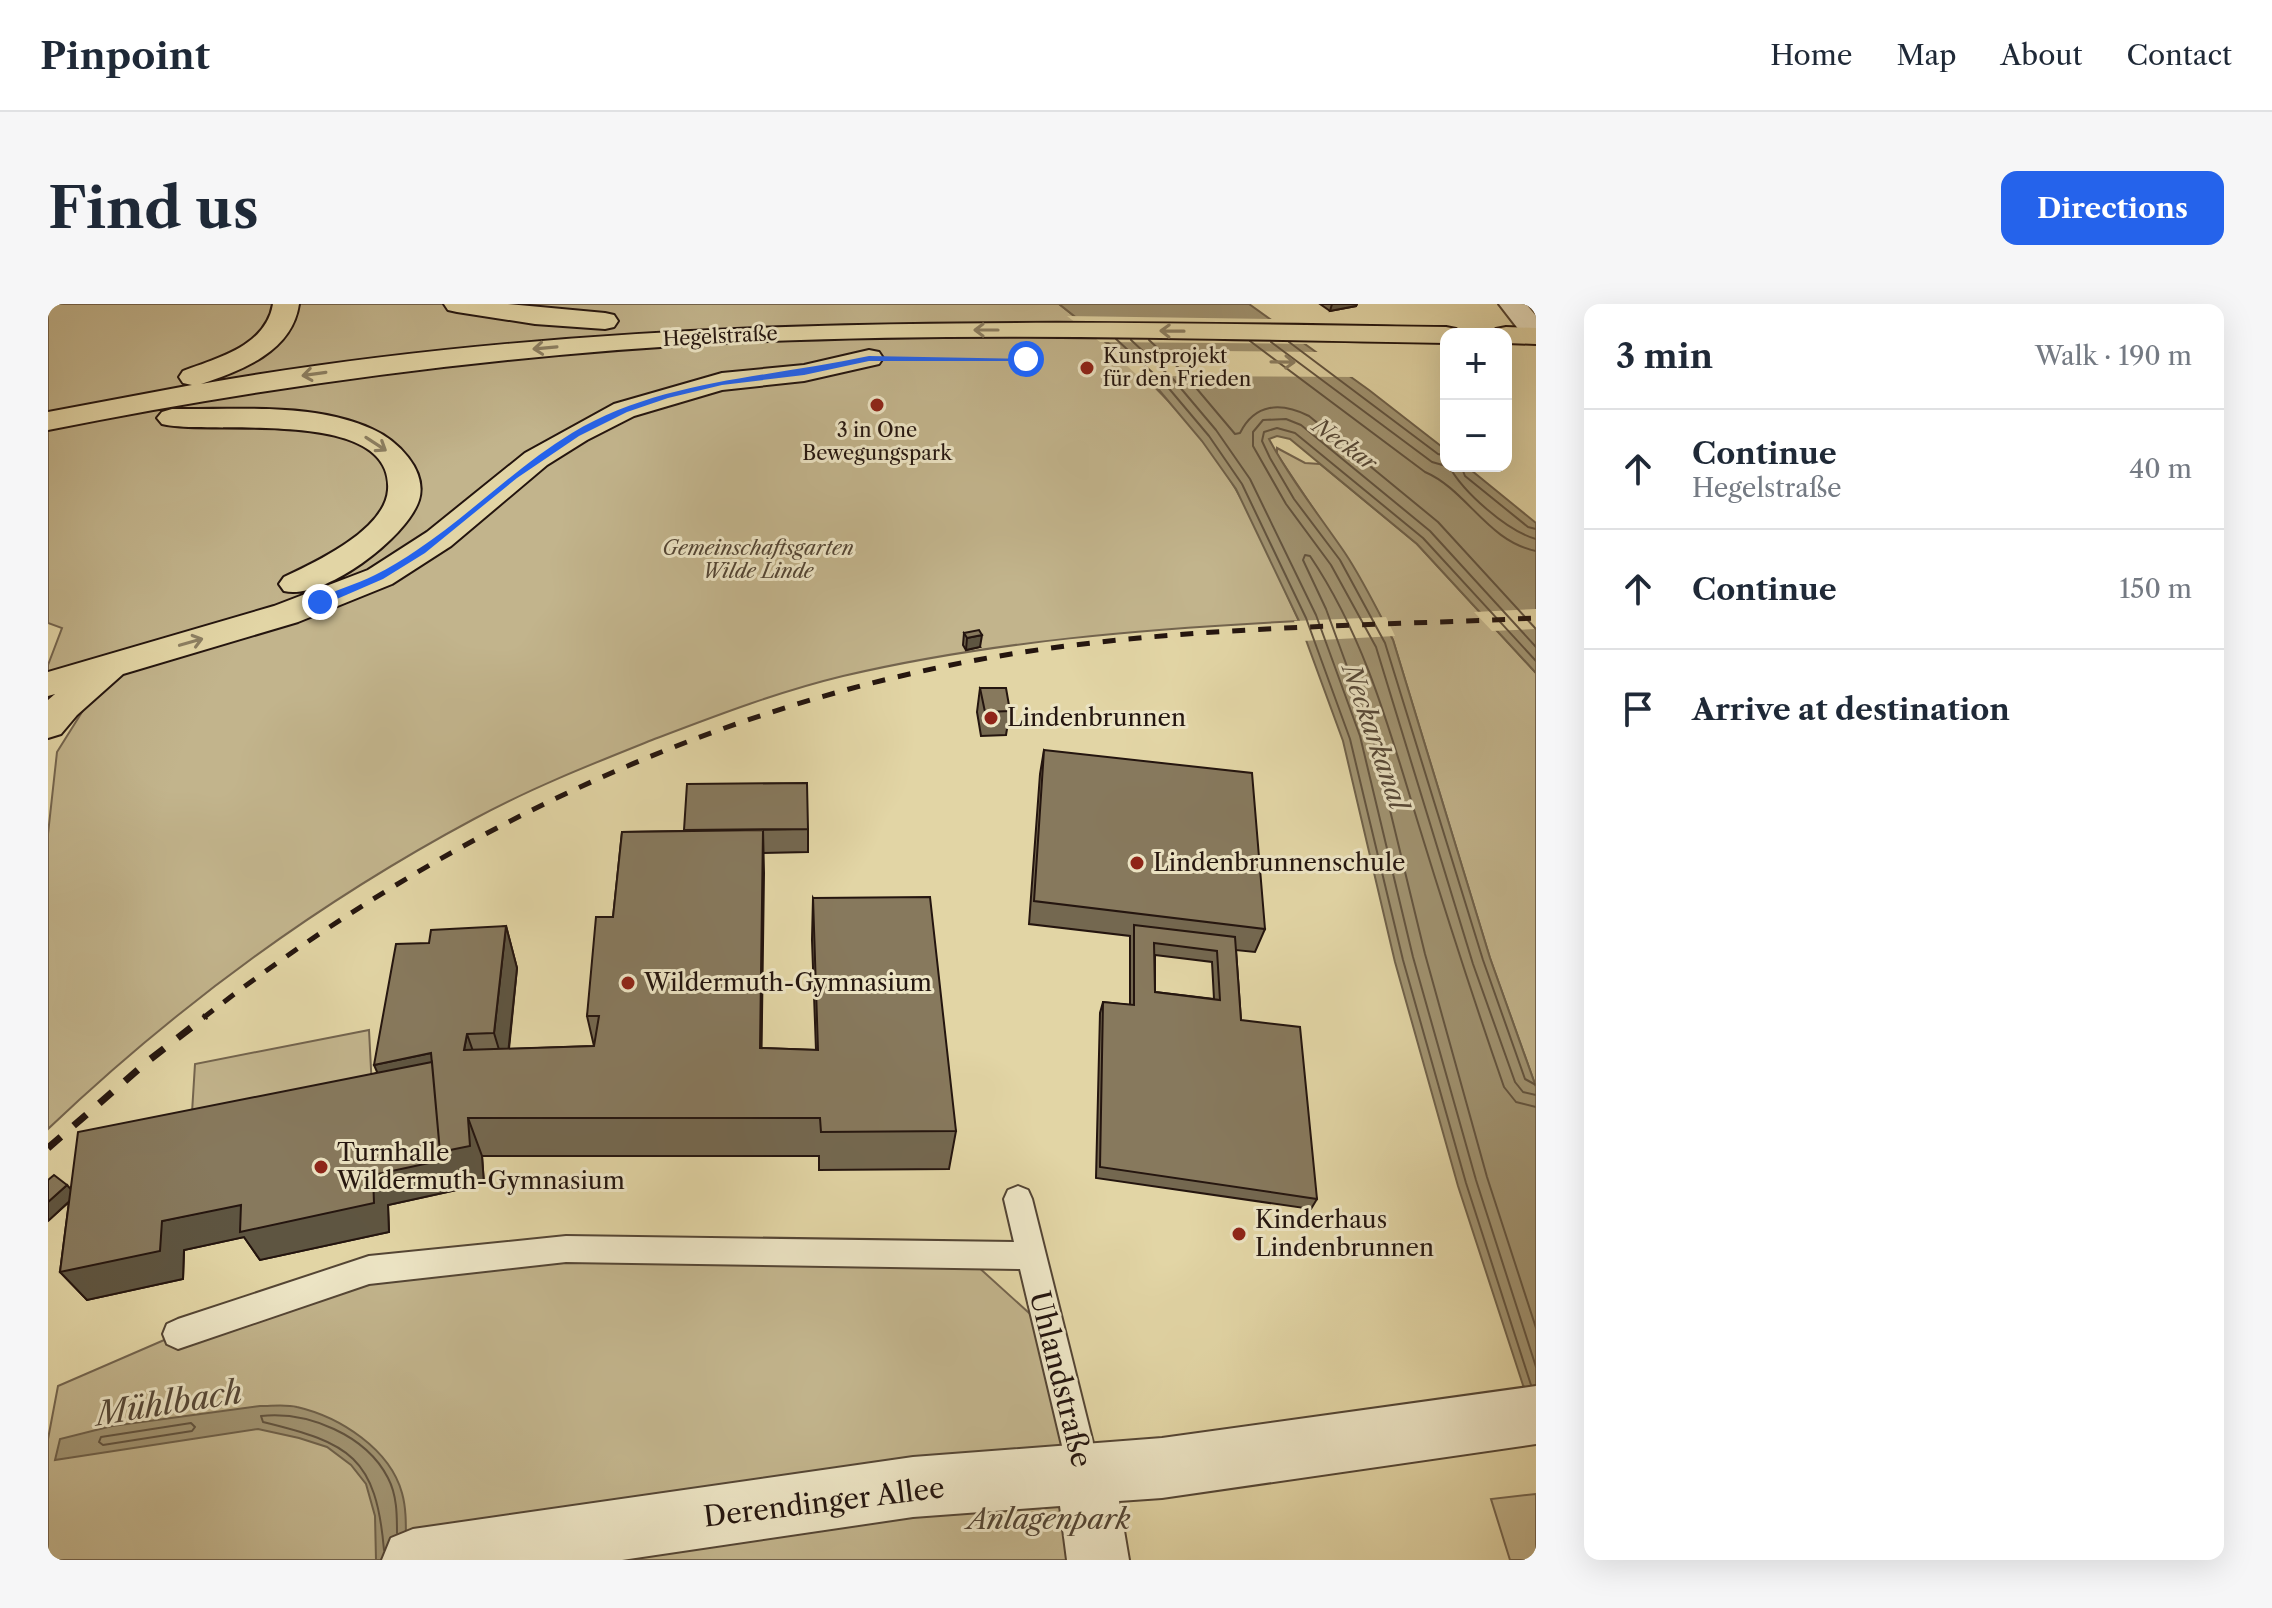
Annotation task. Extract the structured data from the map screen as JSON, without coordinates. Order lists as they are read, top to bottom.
{
  "streets": {
    "main road": ["Hegelstraße"],
    "street": ["Uhlandstraße", "Derendinger Allee"]
  },
  "crossings": [
    ["Uhlandstraße", "Derendinger Allee"]
  ],
  "water": ["Neckar", "Neckarkanal", "Mühlbach"],
  "parks": ["Gemeinschaftsgarten Wilde Linde", "Anlagenpark"],
  "places": [
    "Kunstprojekt für den Frieden",
    "3 in One Bewegungspark",
    "Lindenbrunnen",
    "Lindenbrunnenschule",
    "Wildermuth-Gymnasium",
    "Turnhalle Wildermuth-Gymnasium",
    "Kinderhaus Lindenbrunnen"
  ],
  "page": {
    "header": "Pinpoint",
    "nav": [
      "Home",
      "Map",
      "About",
      "Contact"
    ],
    "buttons": "Directions",
    "title": "Find us",
    "heading": ["3 min", "Walk · 190 m"],
    "map_buttons": ["+", "−"],
    "list": [
      ["Continue", "Hegelstraße", "40 m"],
      ["Continue", "150 m"],
      "Arrive at destination"
    ]
  }
}
